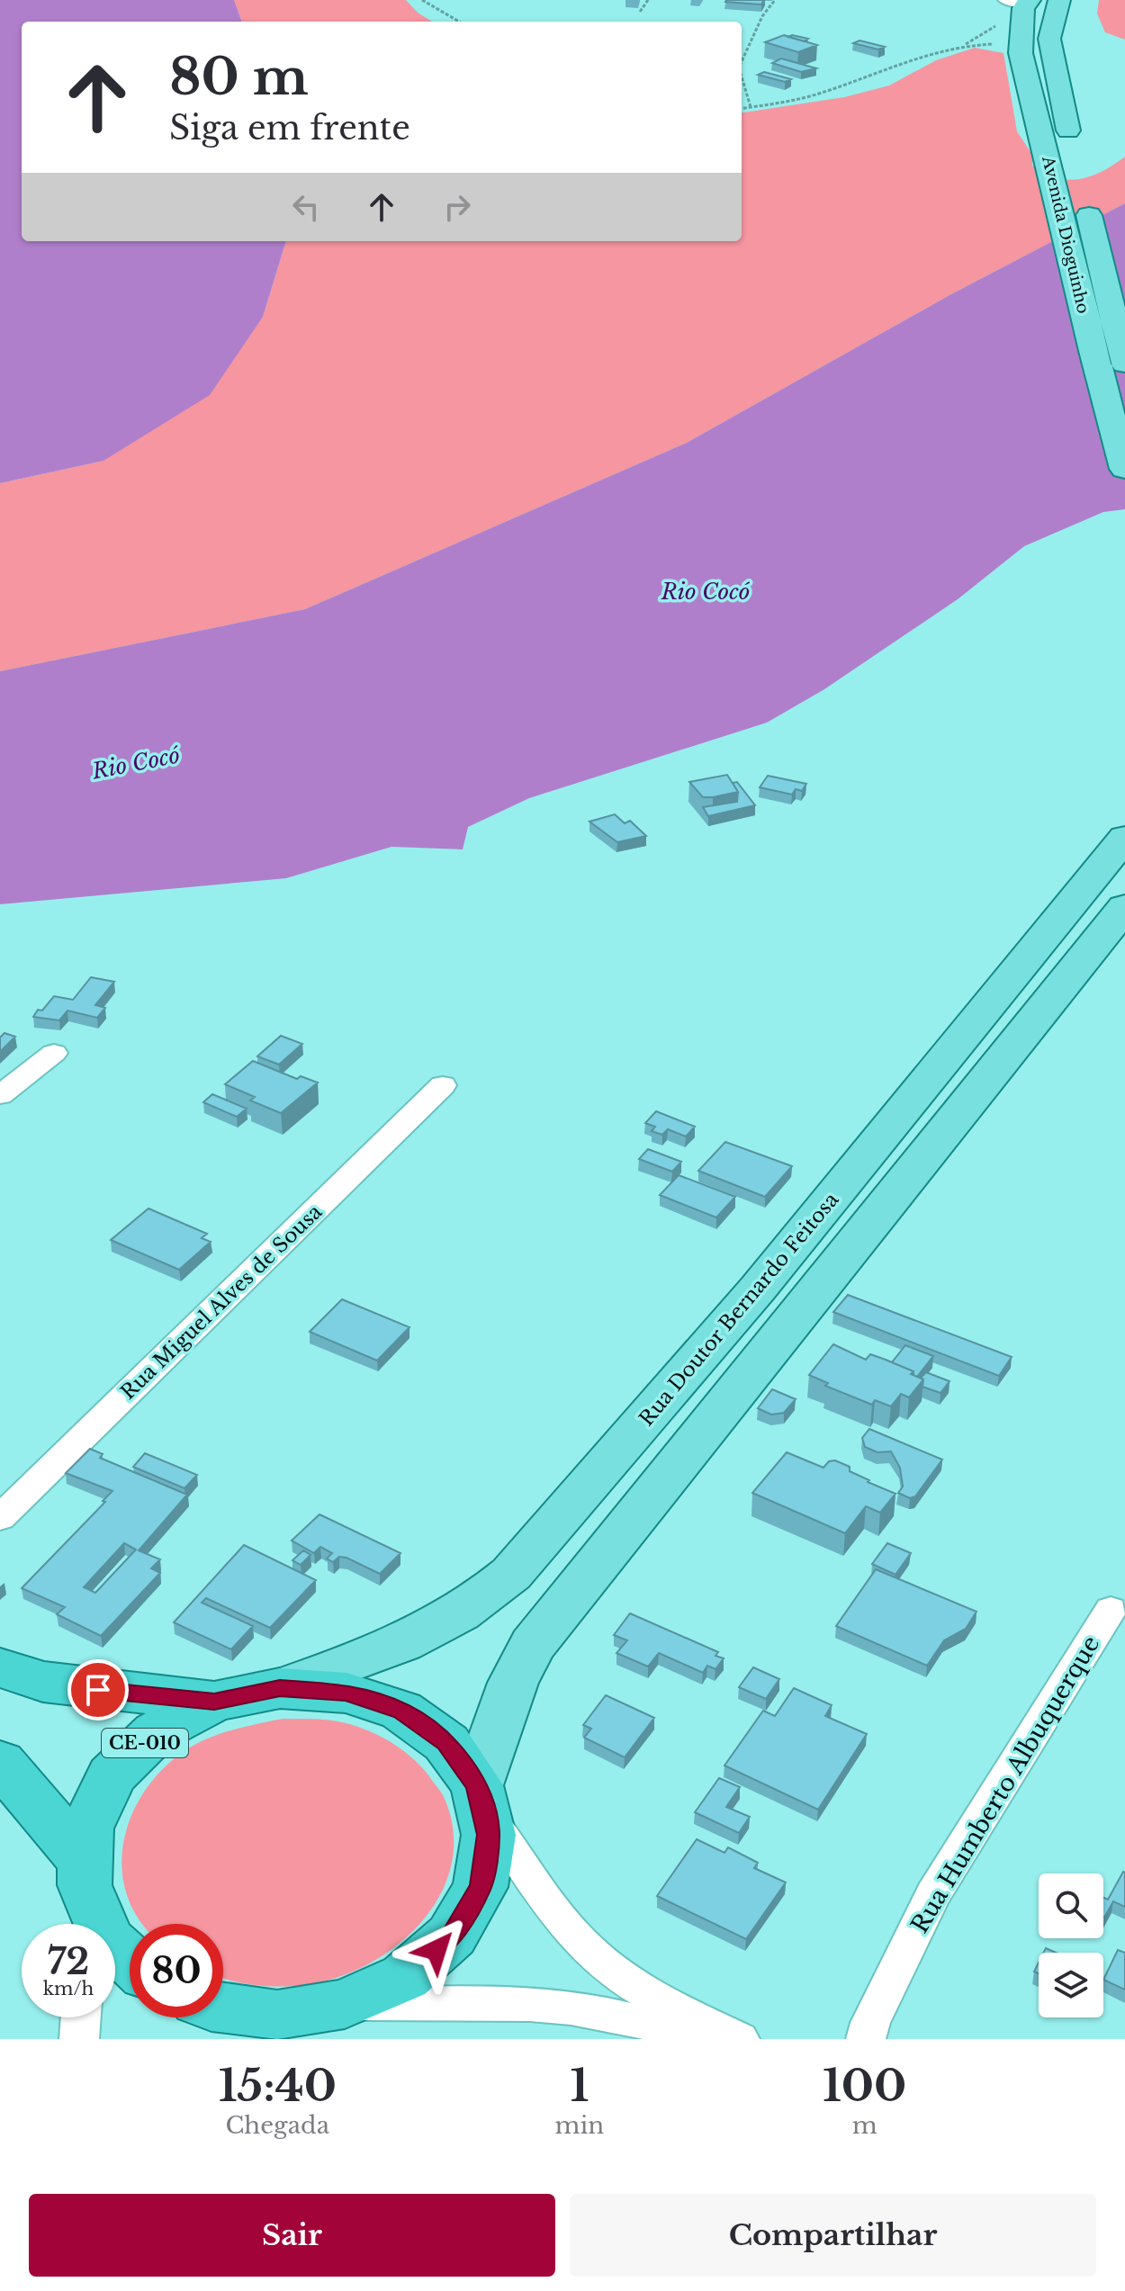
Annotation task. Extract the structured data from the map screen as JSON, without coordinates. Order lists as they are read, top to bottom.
{
  "streets": {
    "highway": ["CE-010"],
    "main road": ["Avenida Dioguinho", "Rua Doutor Bernardo Feitosa"],
    "street": ["Rua Miguel Alves de Sousa", "Rua Humberto Albuquerque"]
  },
  "crossings": [
    ["Rua Doutor Bernardo Feitosa", "CE-010"]
  ],
  "water": ["Rio Cocó"],
  "page": {
    "turn": ["80 m", "Siga em frente"],
    "speed": "72 km/h",
    "limit": "80",
    "eta": [
      "15:40",
      "Chegada",
      "1",
      "min",
      "100",
      "m"
    ],
    "buttons": ["Sair", "Compartilhar"]
  }
}
